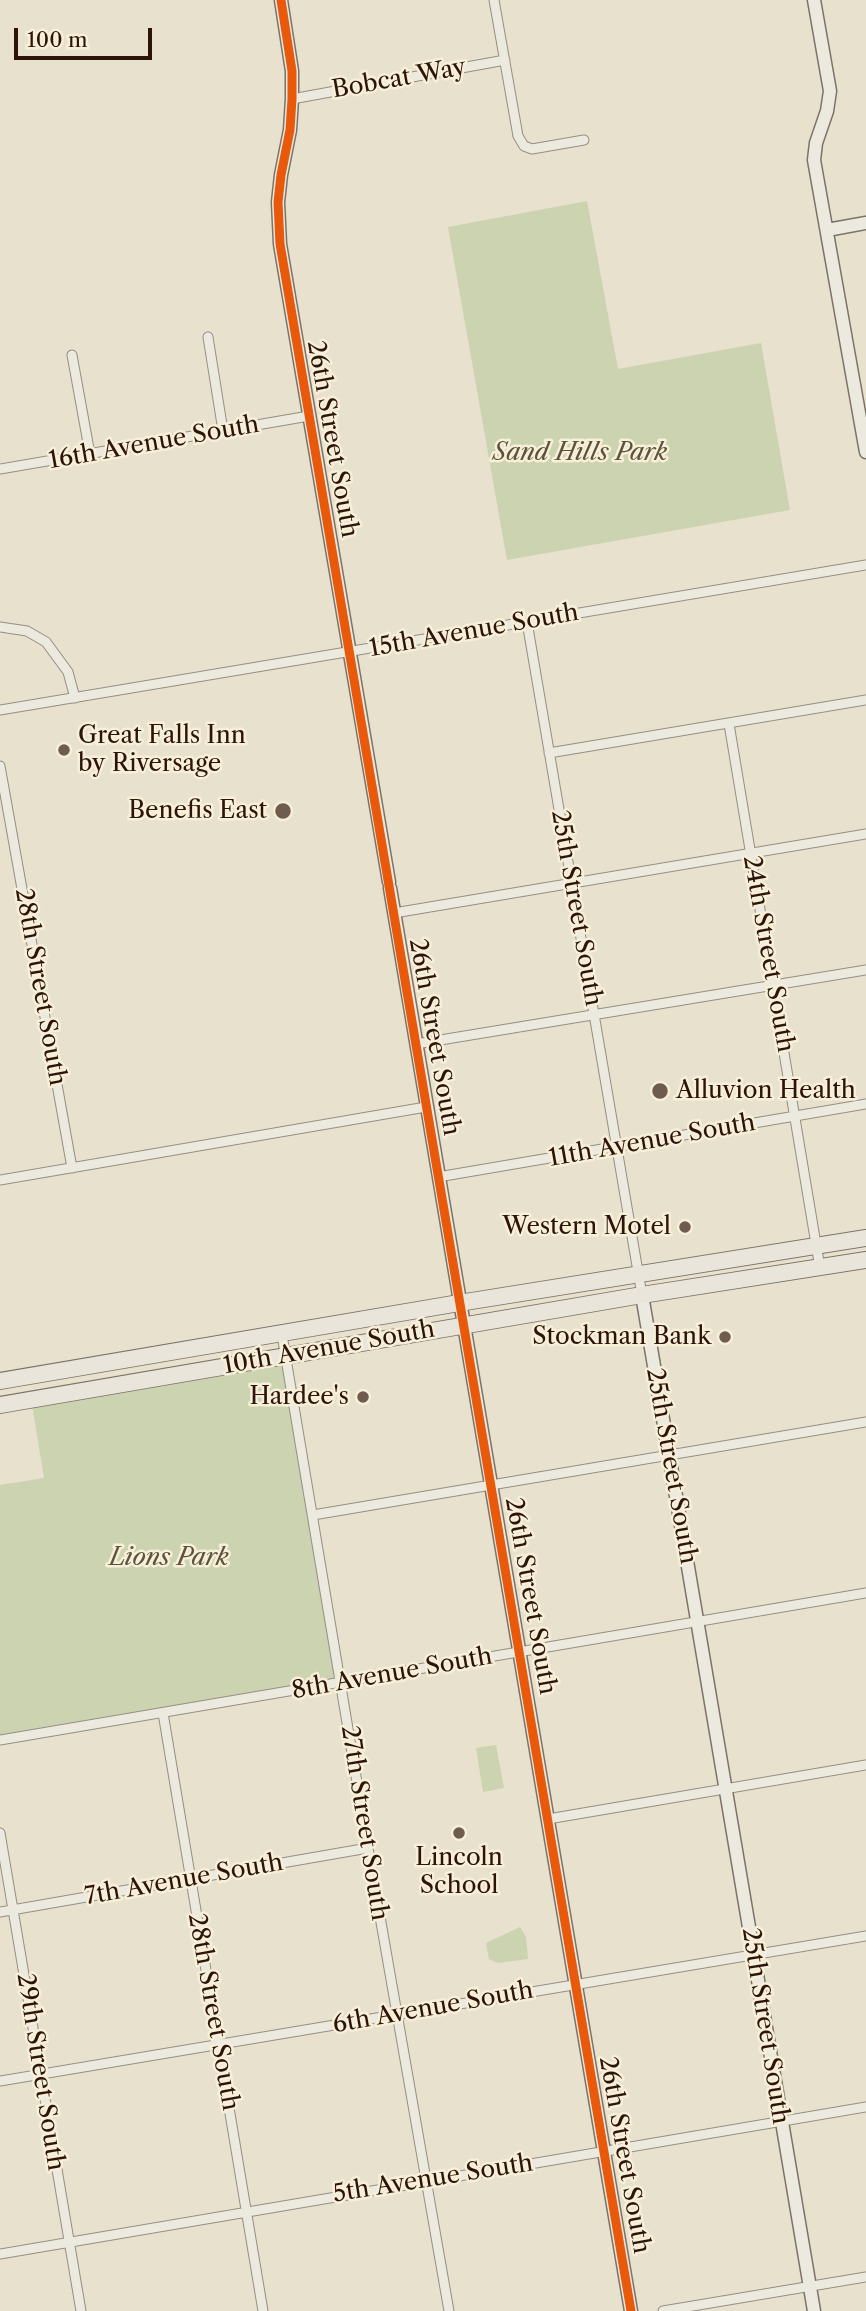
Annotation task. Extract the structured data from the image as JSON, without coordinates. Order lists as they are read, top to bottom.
{
  "streets": {
    "highway": ["10th Avenue South"],
    "street": [
      "Bobcat Way",
      "26th Street South",
      "16th Avenue South",
      "15th Avenue South",
      "25th Street South",
      "24th Street South",
      "28th Street South",
      "11th Avenue South",
      "8th Avenue South",
      "27th Street South",
      "7th Avenue South",
      "6th Avenue South",
      "29th Street South",
      "5th Avenue South"
    ]
  },
  "crossings": [
    ["Bobcat Way", "26th Street South"],
    ["26th Street South", "16th Avenue South"],
    ["26th Street South", "15th Avenue South"],
    ["26th Street South", "11th Avenue South"],
    ["26th Street South", "10th Avenue South"],
    ["26th Street South", "8th Avenue South"],
    ["26th Street South", "6th Avenue South"],
    ["26th Street South", "5th Avenue South"],
    ["15th Avenue South", "25th Street South"],
    ["25th Street South", "11th Avenue South"],
    ["25th Street South", "10th Avenue South"],
    ["25th Street South", "8th Avenue South"],
    ["25th Street South", "6th Avenue South"],
    ["25th Street South", "5th Avenue South"],
    ["24th Street South", "11th Avenue South"],
    ["24th Street South", "10th Avenue South"],
    ["28th Street South", "8th Avenue South"],
    ["28th Street South", "7th Avenue South"],
    ["28th Street South", "6th Avenue South"],
    ["28th Street South", "5th Avenue South"],
    ["10th Avenue South", "27th Street South"],
    ["8th Avenue South", "27th Street South"],
    ["27th Street South", "7th Avenue South"],
    ["27th Street South", "6th Avenue South"],
    ["27th Street South", "5th Avenue South"],
    ["7th Avenue South", "29th Street South"],
    ["6th Avenue South", "29th Street South"],
    ["29th Street South", "5th Avenue South"]
  ],
  "parks": ["Sand Hills Park", "Lions Park"],
  "places": [
    "Great Falls Inn by Riversage",
    "Benefis East",
    "Alluvion Health",
    "Western Motel",
    "Stockman Bank",
    "Hardee's",
    "Lincoln School"
  ],
  "scale_bar": "100 m"
}
